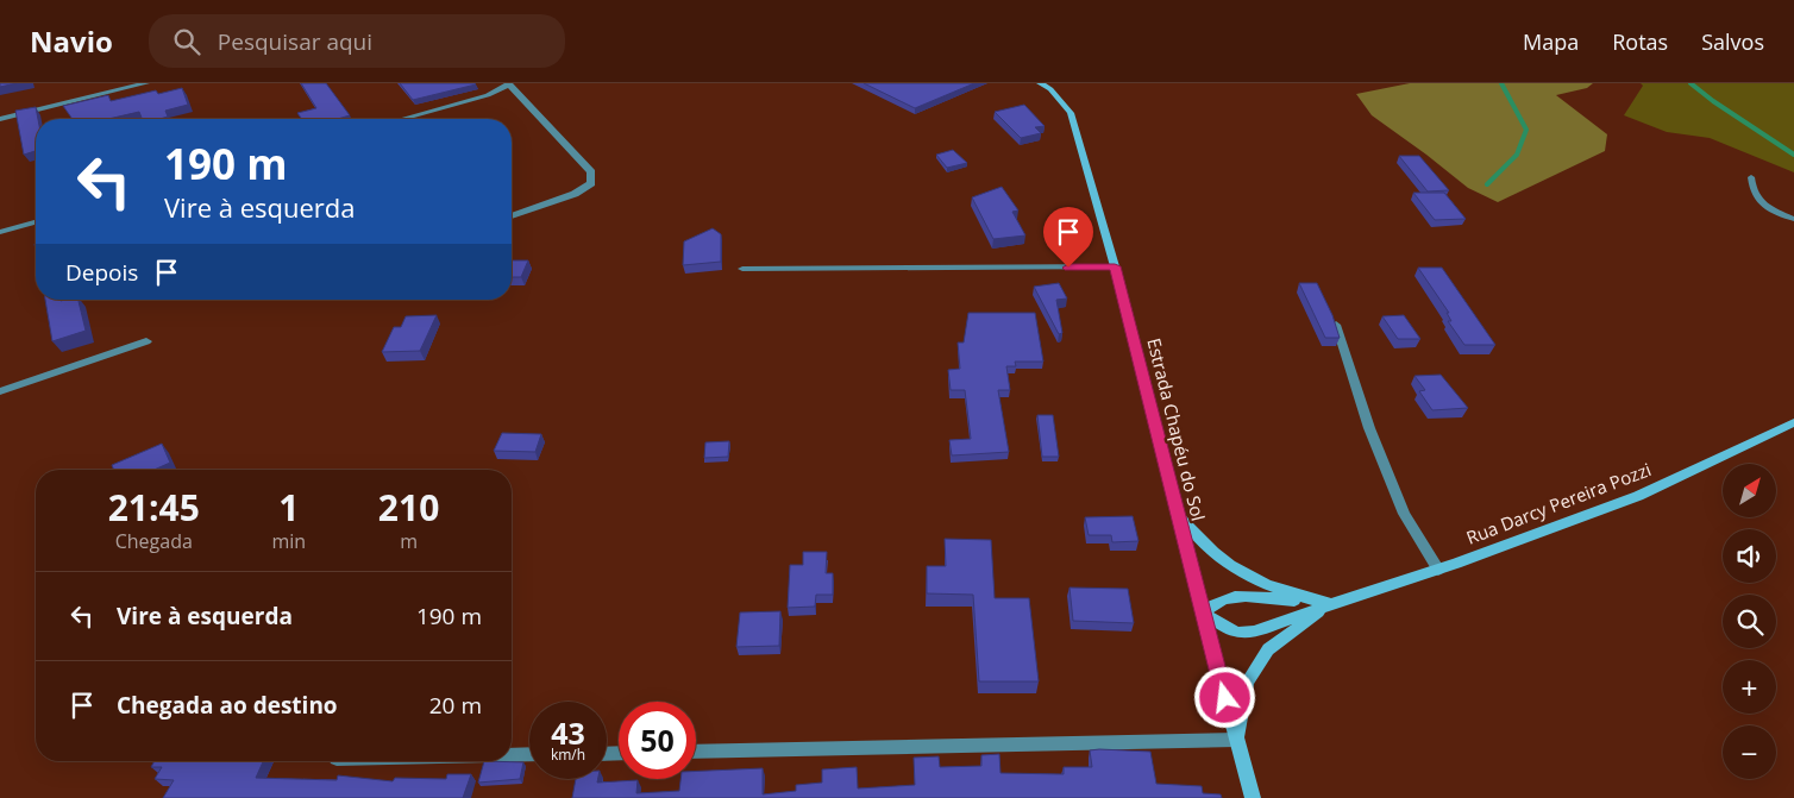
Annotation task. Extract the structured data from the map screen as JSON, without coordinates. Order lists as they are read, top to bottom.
{
  "streets": {
    "main road": ["Estrada Chapéu do Sol", "Rua Darcy Pereira Pozzi"]
  },
  "crossings": [
    ["Estrada Chapéu do Sol", "Rua Darcy Pereira Pozzi"]
  ],
  "north": "top right",
  "page": {
    "header": "Navio",
    "search": "Pesquisar aqui",
    "nav": ["Mapa", "Rotas", "Salvos"],
    "turn": ["190 m", "Vire à esquerda"],
    "then": "Depois",
    "map_buttons": ["+", "−"],
    "eta": [
      "21:45",
      "Chegada",
      "1",
      "min",
      "210",
      "m"
    ],
    "list": [
      {
        "name": "Vire à esquerda",
        "value": "190 m"
      },
      {
        "name": "Chegada ao destino",
        "value": "20 m"
      }
    ],
    "speed": "43 km/h",
    "limit": "50"
  }
}
